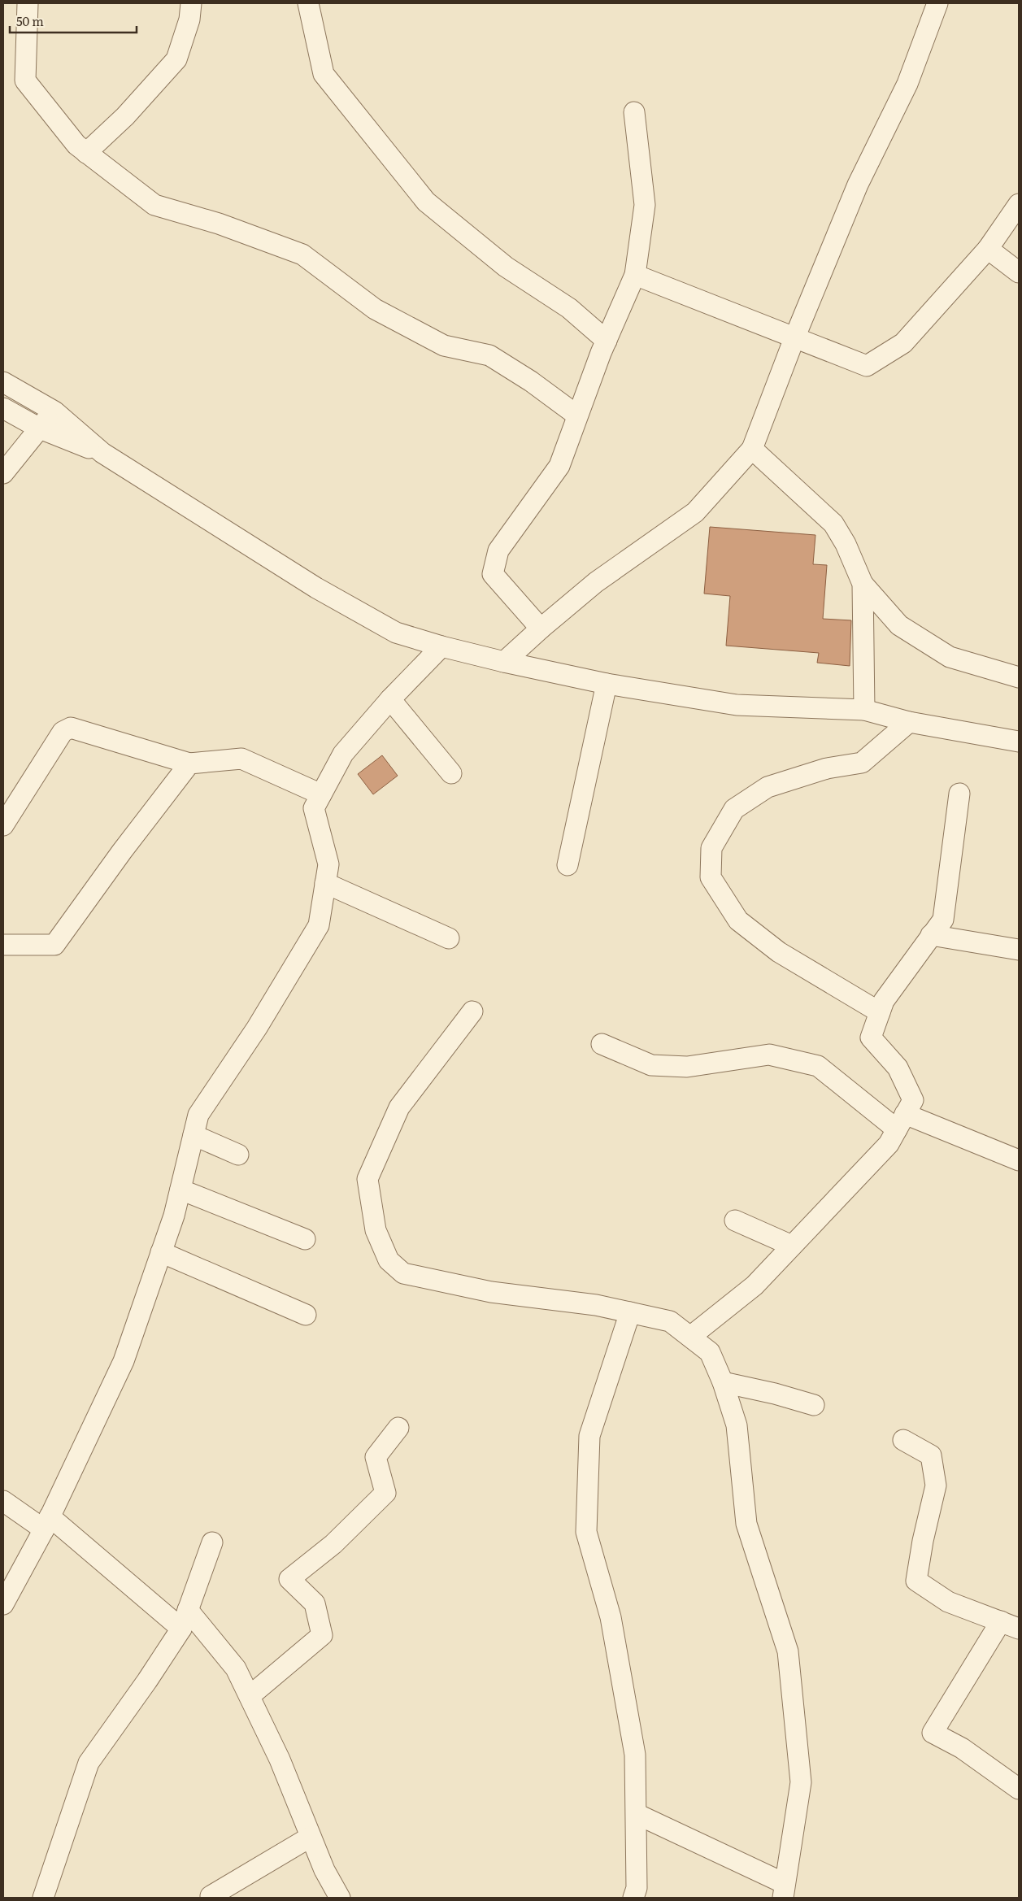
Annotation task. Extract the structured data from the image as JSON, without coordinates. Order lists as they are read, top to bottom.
{
  "scale_bar": "50 m"
}
